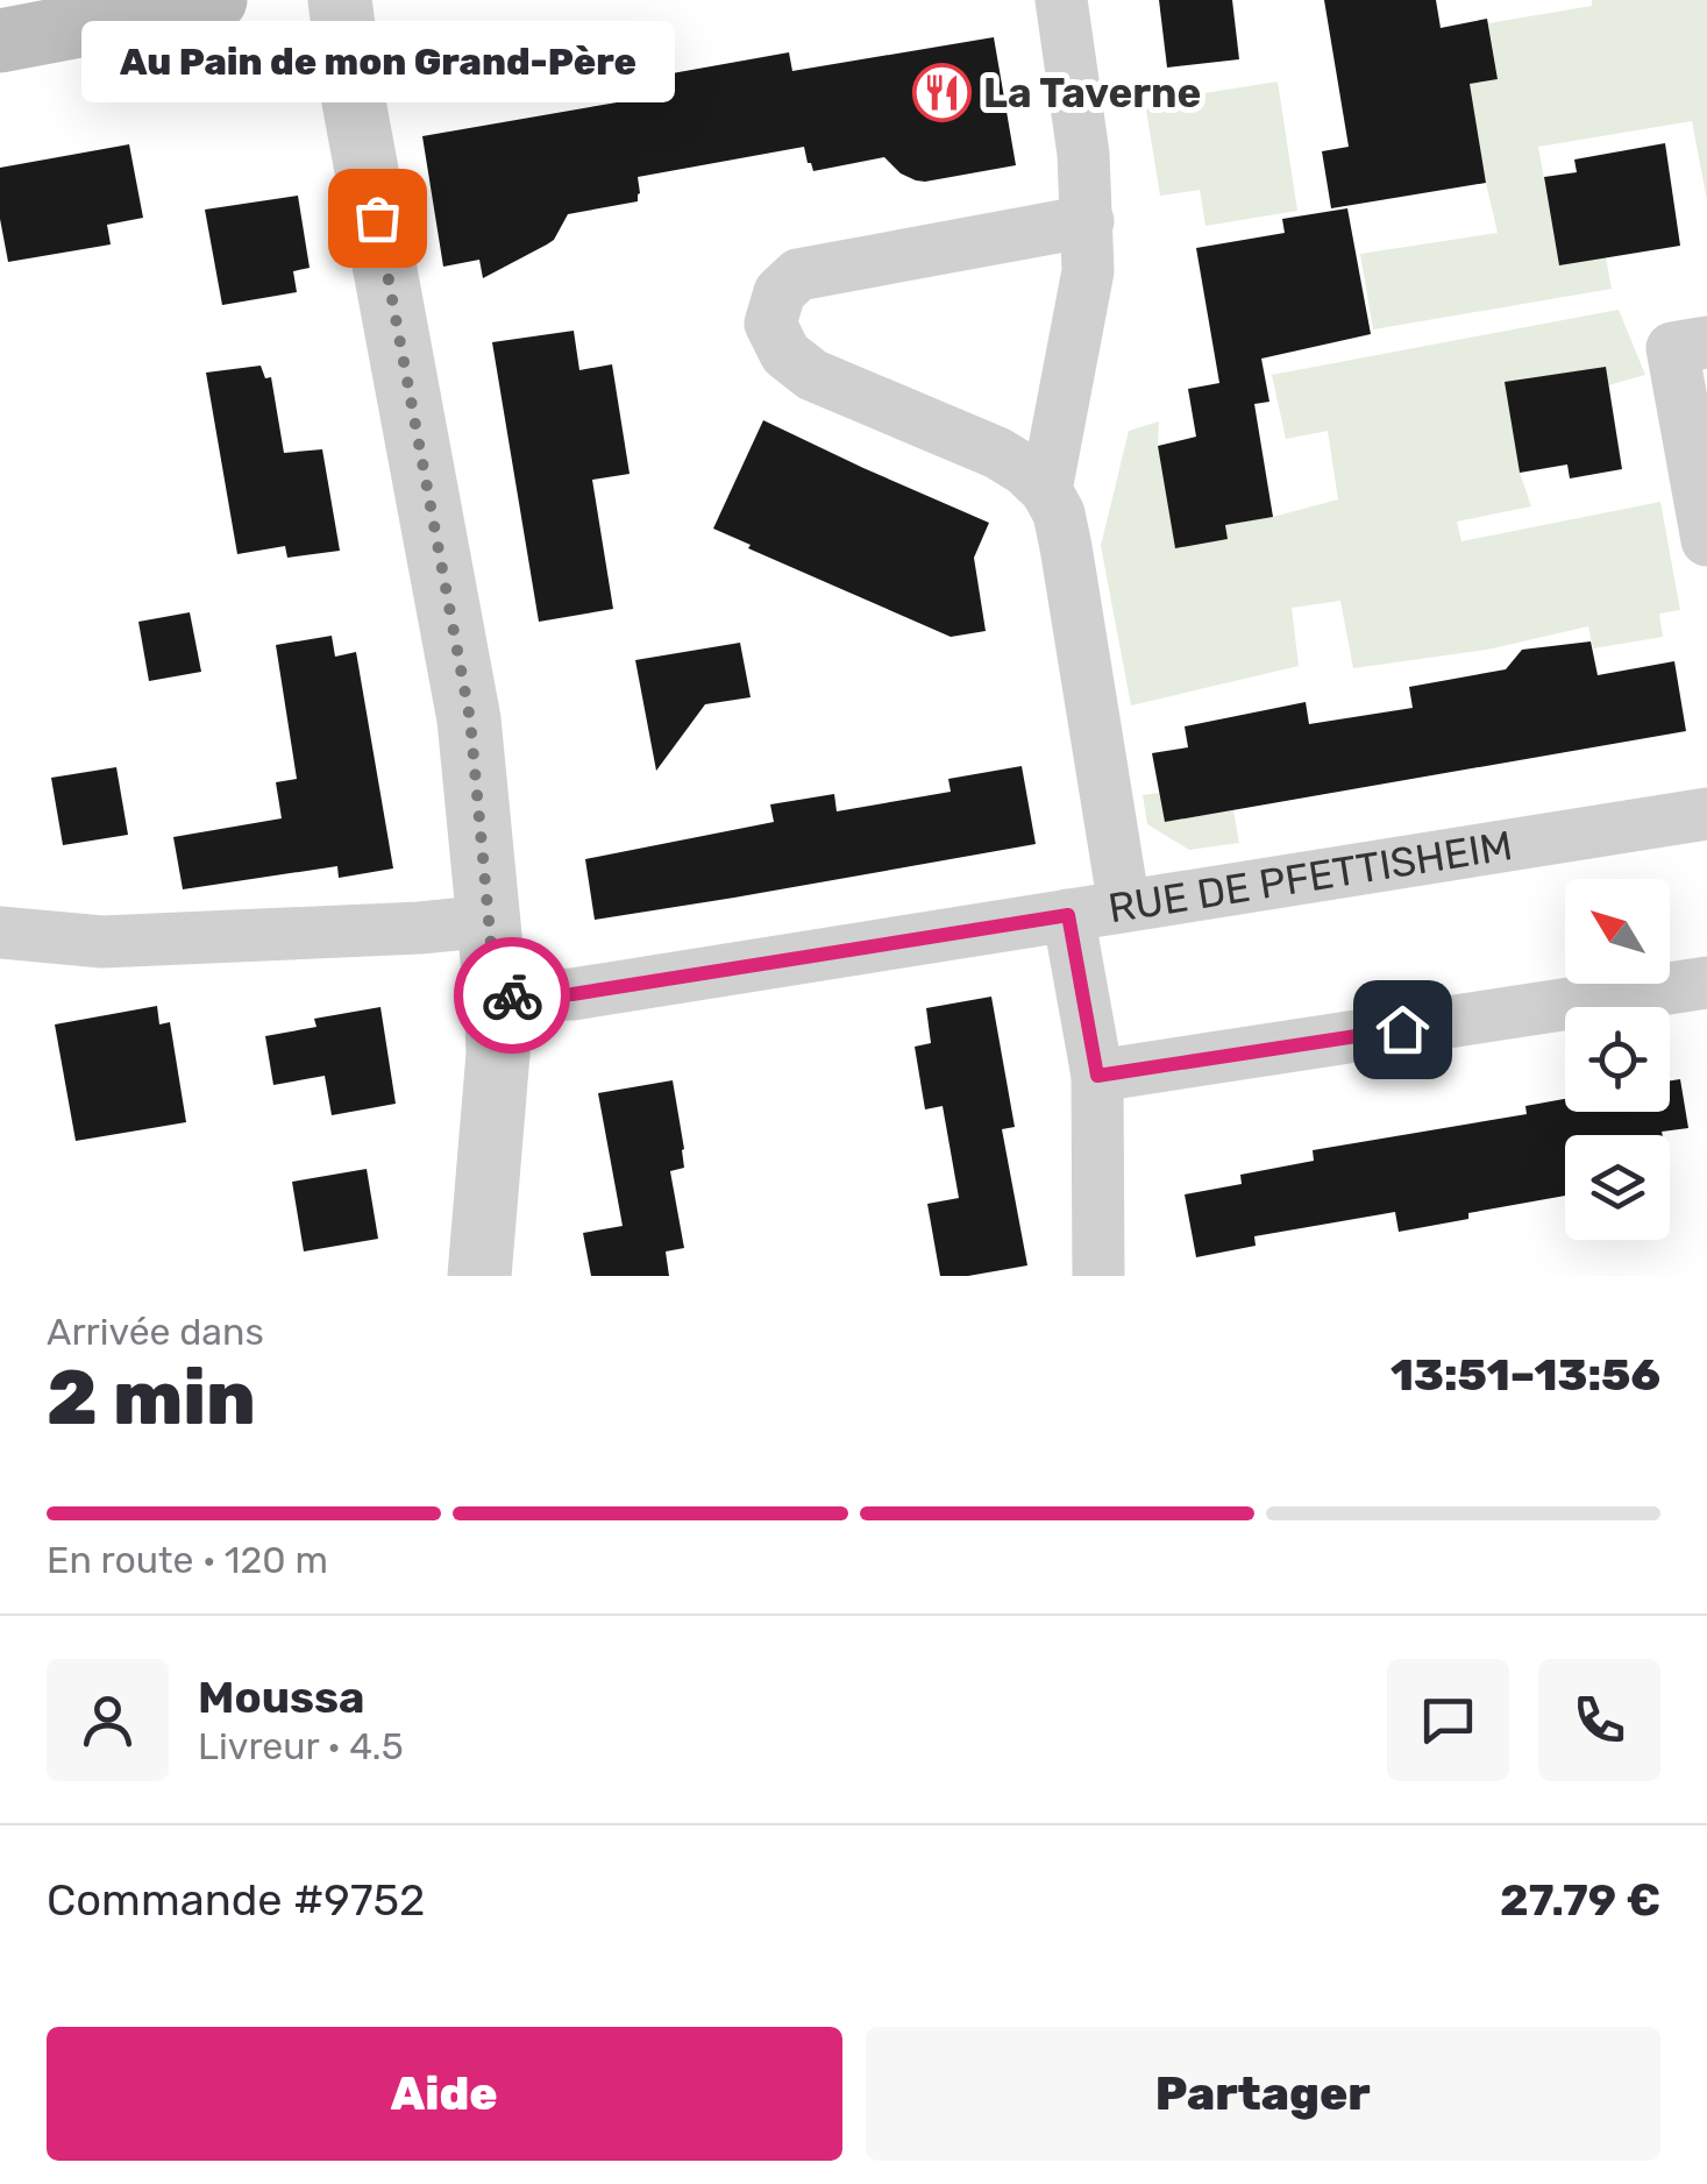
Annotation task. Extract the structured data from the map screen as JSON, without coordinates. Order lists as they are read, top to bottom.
{
  "streets": {
    "street": ["RUE DE PFETTISHEIM"]
  },
  "places": {
    "restaurant": ["La Taverne"],
    "other": ["Au Pain de mon Grand-Père"]
  },
  "north": "top left",
  "page": {
    "bubble": "Au Pain de mon Grand-Père",
    "heading": ["2 min", "Arrivée dans", "13:51–13:56"],
    "panel": [
      "Moussa",
      "Livreur · 4.5",
      "Commande #9752",
      "27.79 €"
    ],
    "bar": "En route · 120 m",
    "buttons": ["Aide", "Partager"]
  }
}
